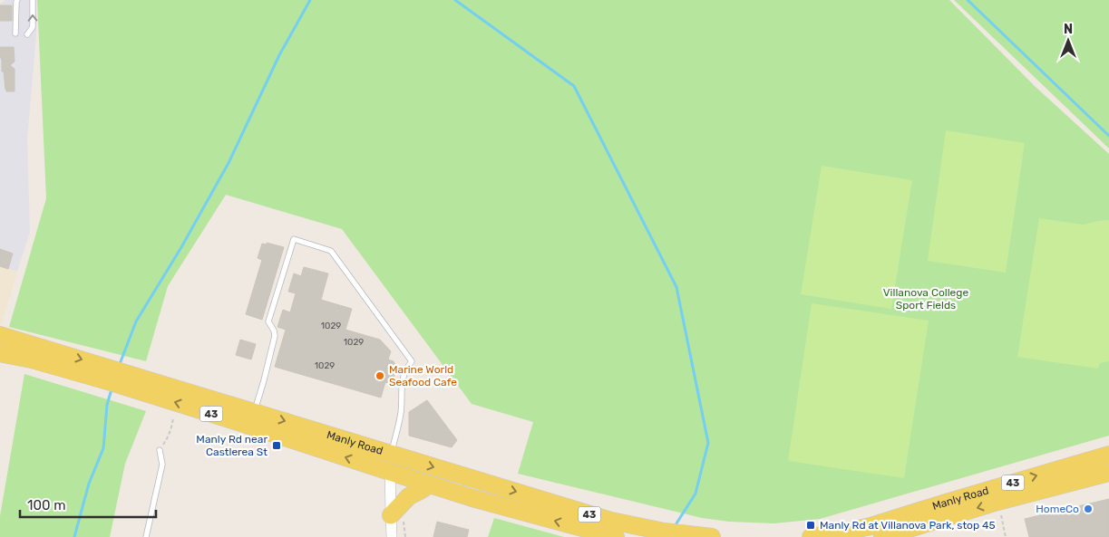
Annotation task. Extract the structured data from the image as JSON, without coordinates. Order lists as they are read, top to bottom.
{
  "streets": {
    "main road": ["43", "Manly Road"]
  },
  "parks": ["Villanova College Sport Fields"],
  "places": {
    "other": ["Marine World Seafood Cafe", "HomeCo"],
    "transit": ["Manly Rd near Castlerea St", "Manly Rd at Villanova Park, stop 45"]
  },
  "house_numbers": ["1029", "1029", "1029"],
  "scale_bar": "100 m",
  "north": "top"
}
